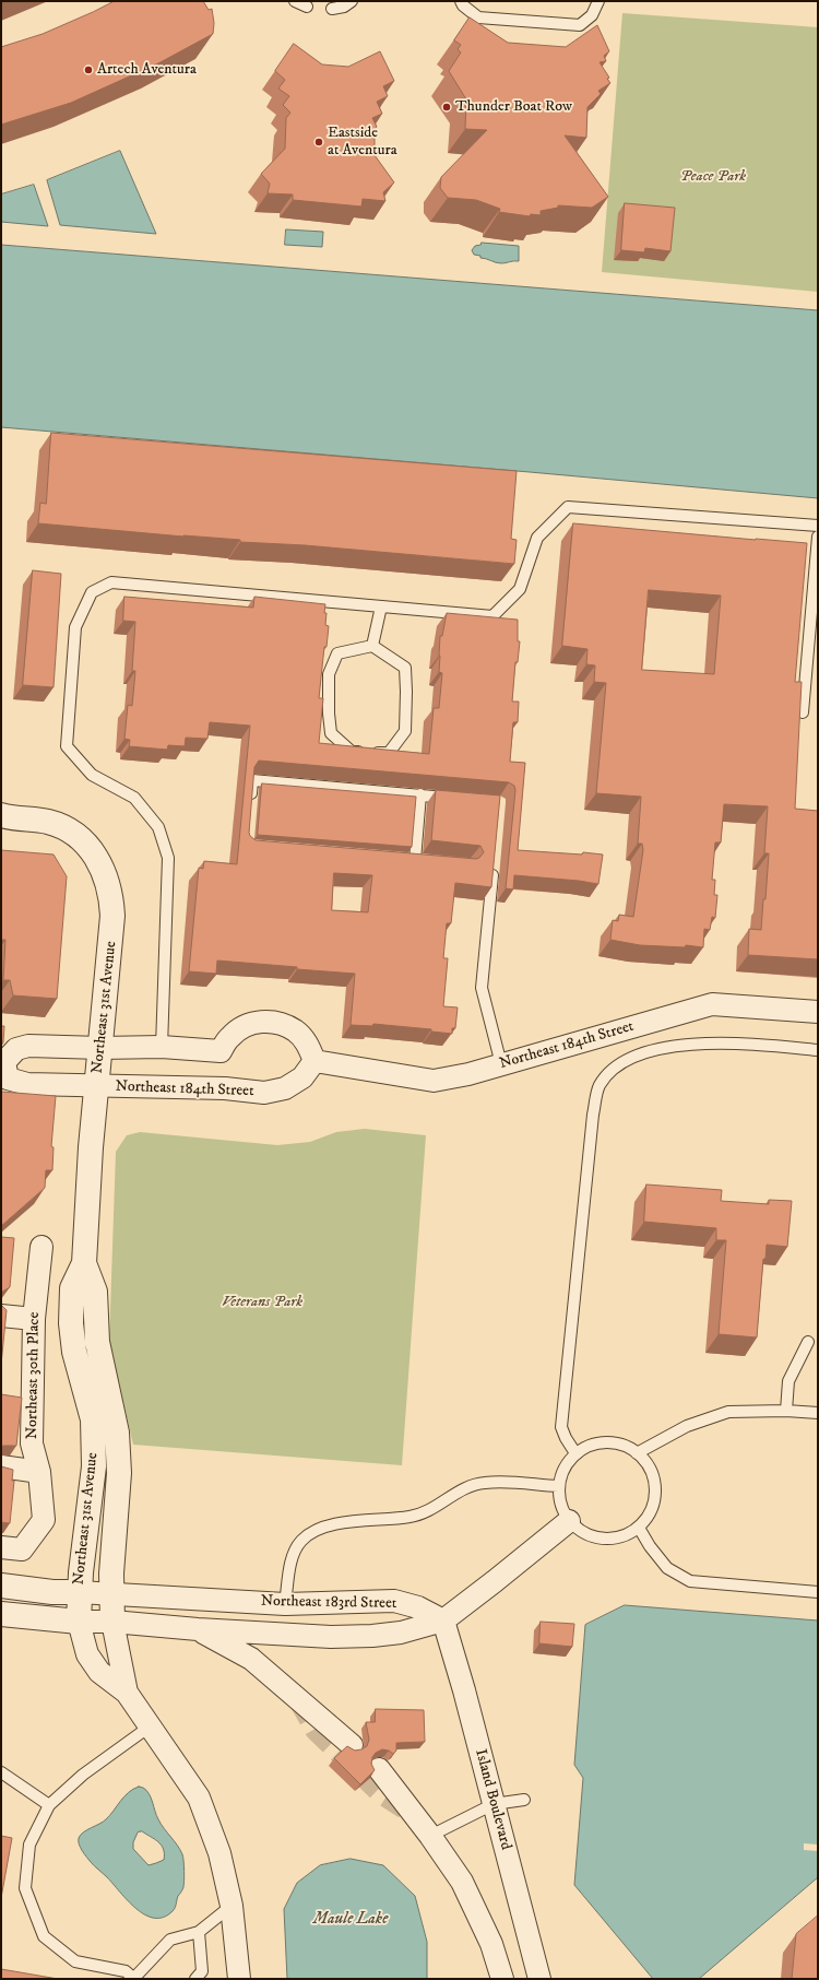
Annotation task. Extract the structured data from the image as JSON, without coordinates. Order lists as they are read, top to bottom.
{
  "streets": {
    "street": [
      "Northeast 31st Avenue",
      "Northeast 184th Street",
      "Northeast 30th Place",
      "Northeast 183rd Street",
      "Island Boulevard"
    ]
  },
  "crossings": [
    ["Northeast 31st Avenue", "Northeast 184th Street"],
    ["Northeast 31st Avenue", "Northeast 183rd Street"],
    ["Northeast 183rd Street", "Island Boulevard"]
  ],
  "water": ["Maule Lake"],
  "parks": ["Peace Park", "Veterans Park"],
  "places": ["Artech Aventura", "Thunder Boat Row", "Eastside at Aventura"]
}
